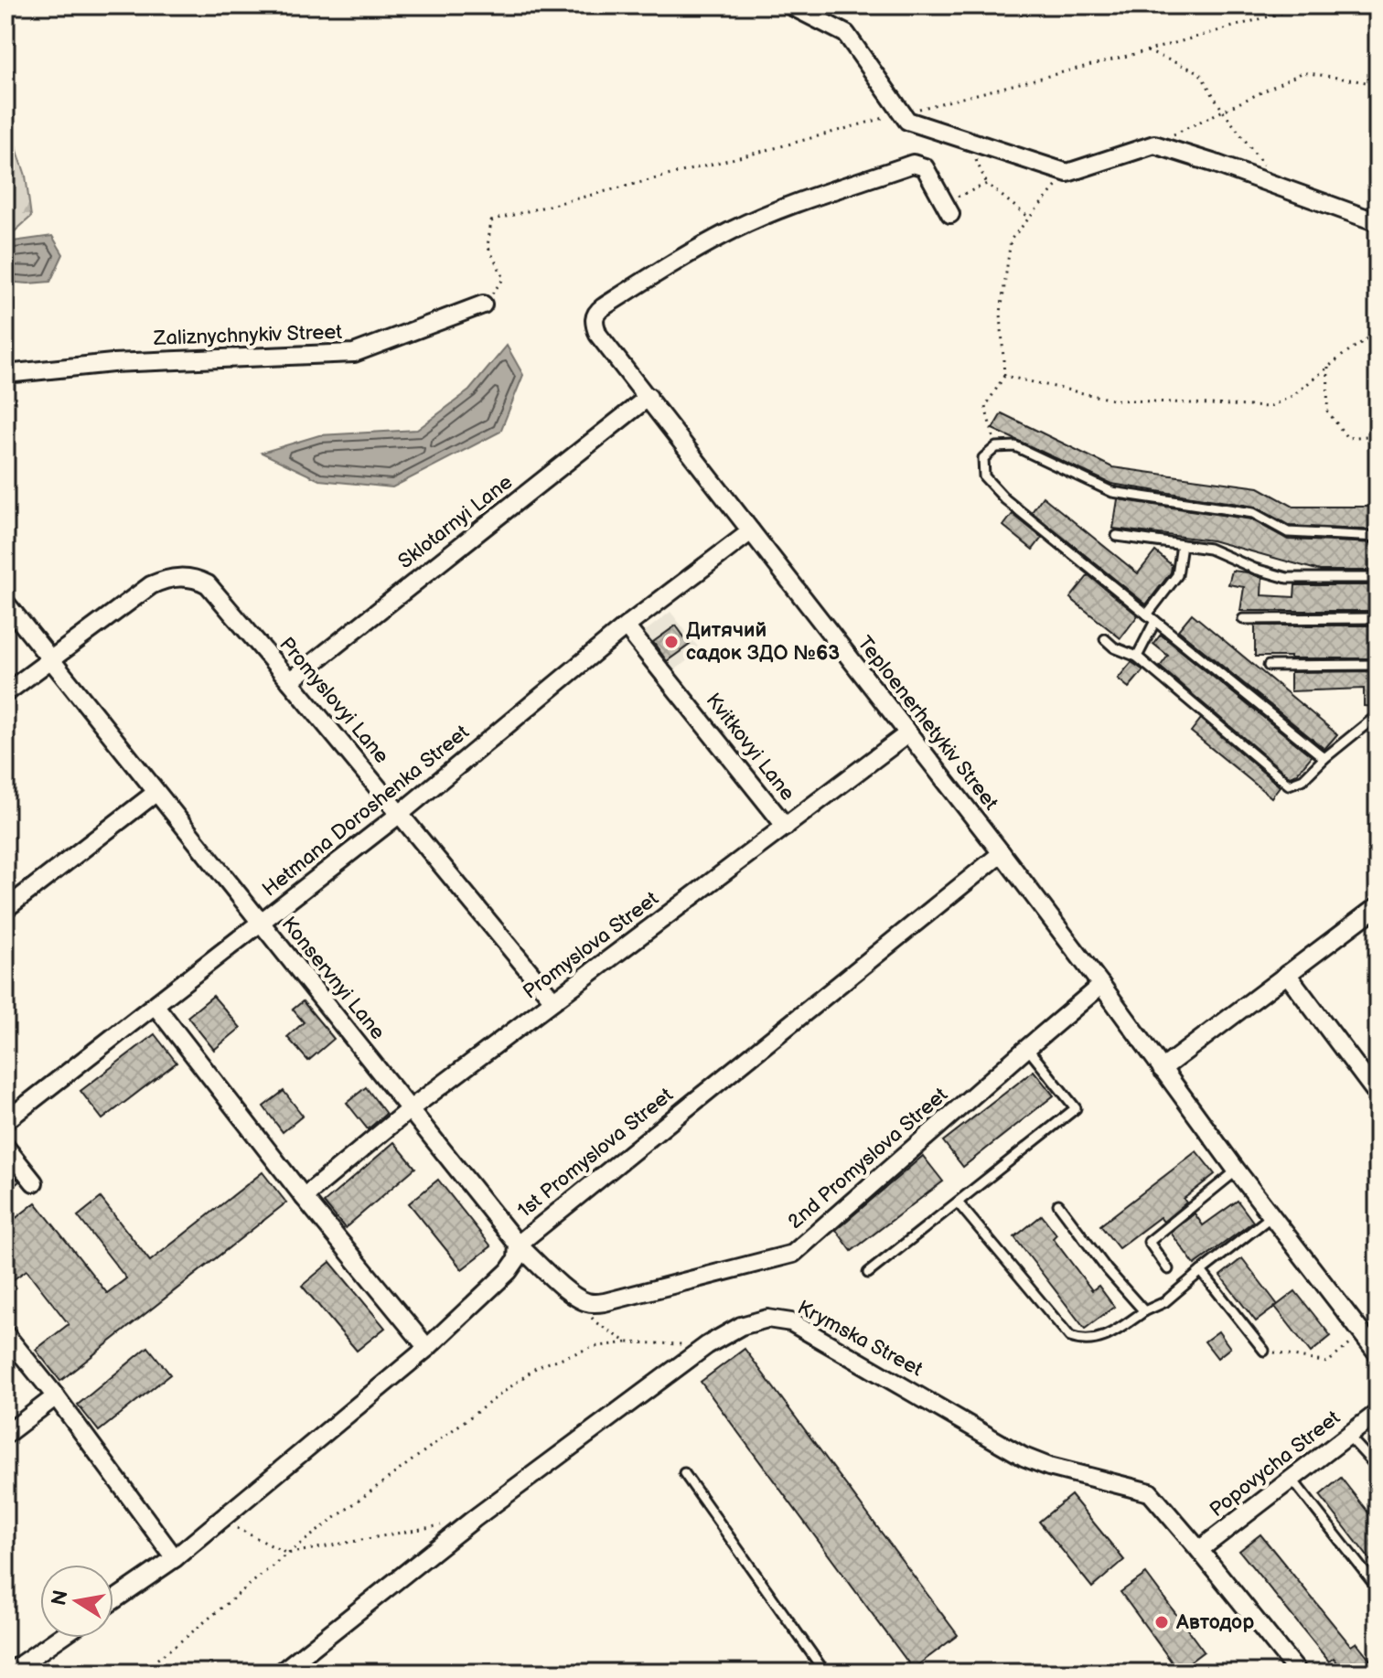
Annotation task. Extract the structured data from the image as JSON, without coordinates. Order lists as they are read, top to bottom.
{
  "streets": {
    "street": [
      "Zaliznychnykiv Street",
      "Sklotarnyi Lane",
      "Promyslovyi Lane",
      "Teploenerhetykiv Street",
      "Kvitkovyi Lane",
      "Hetmana Doroshenka Street",
      "Promyslova Street",
      "Konservnyi Lane",
      "1st Promyslova Street",
      "2nd Promyslova Street",
      "Krymska Street",
      "Popovycha Street"
    ]
  },
  "crossings": [
    ["Sklotarnyi Lane", "Promyslovyi Lane"],
    ["Sklotarnyi Lane", "Teploenerhetykiv Street"],
    ["Promyslovyi Lane", "Hetmana Doroshenka Street"],
    ["Promyslovyi Lane", "Promyslova Street"],
    ["Promyslovyi Lane", "Konservnyi Lane"],
    ["Teploenerhetykiv Street", "Hetmana Doroshenka Street"],
    ["Teploenerhetykiv Street", "Promyslova Street"],
    ["Teploenerhetykiv Street", "1st Promyslova Street"],
    ["Teploenerhetykiv Street", "2nd Promyslova Street"],
    ["Kvitkovyi Lane", "Hetmana Doroshenka Street"],
    ["Kvitkovyi Lane", "Promyslova Street"],
    ["Hetmana Doroshenka Street", "Konservnyi Lane"],
    ["Promyslova Street", "Konservnyi Lane"],
    ["Konservnyi Lane", "1st Promyslova Street"],
    ["Krymska Street", "Popovycha Street"]
  ],
  "places": ["Дитячий садок ЗДО №63", "Автодор"],
  "north": "left"
}
